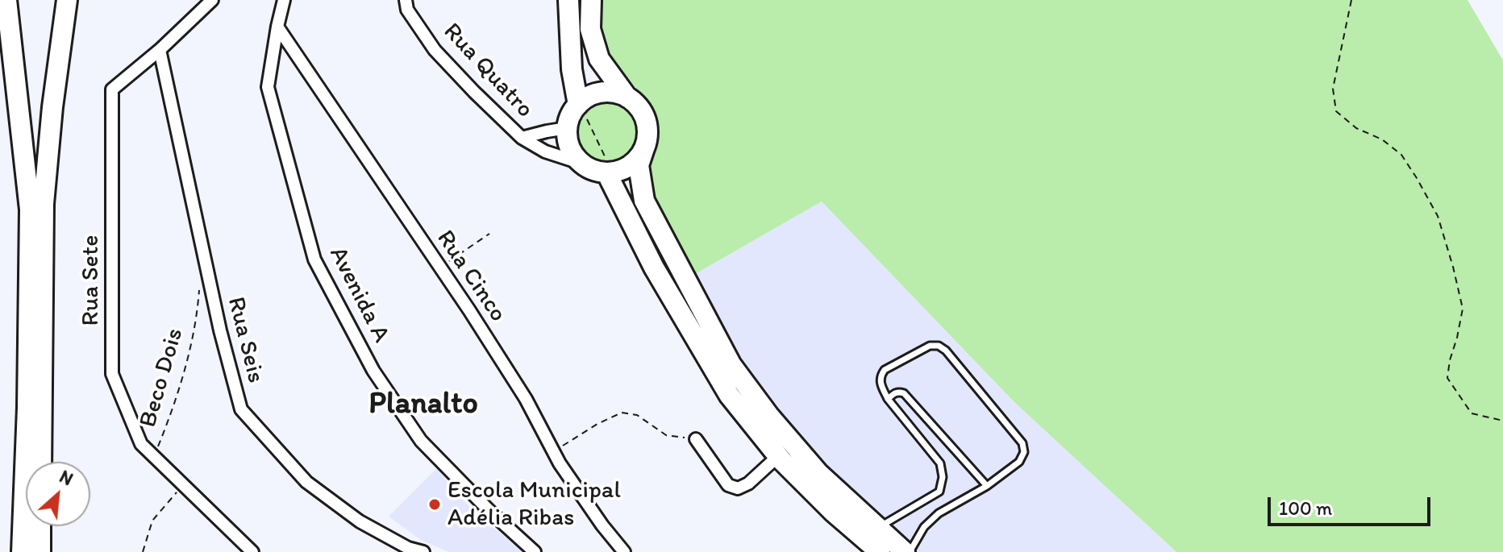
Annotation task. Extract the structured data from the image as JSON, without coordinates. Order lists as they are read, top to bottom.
{
  "streets": {
    "street": [
      "Rua Quatro",
      "Rua Cinco",
      "Rua Sete",
      "Avenida A",
      "Rua Seis"
    ],
    "path": ["Beco Dois"]
  },
  "crossings": [
    ["Rua Cinco", "Avenida A"],
    ["Rua Sete", "Rua Seis"],
    ["Rua Sete", "Beco Dois"]
  ],
  "districts": ["Planalto"],
  "places": ["Escola Municipal Adélia Ribas"],
  "scale_bar": "100 m",
  "north": "top right"
}
